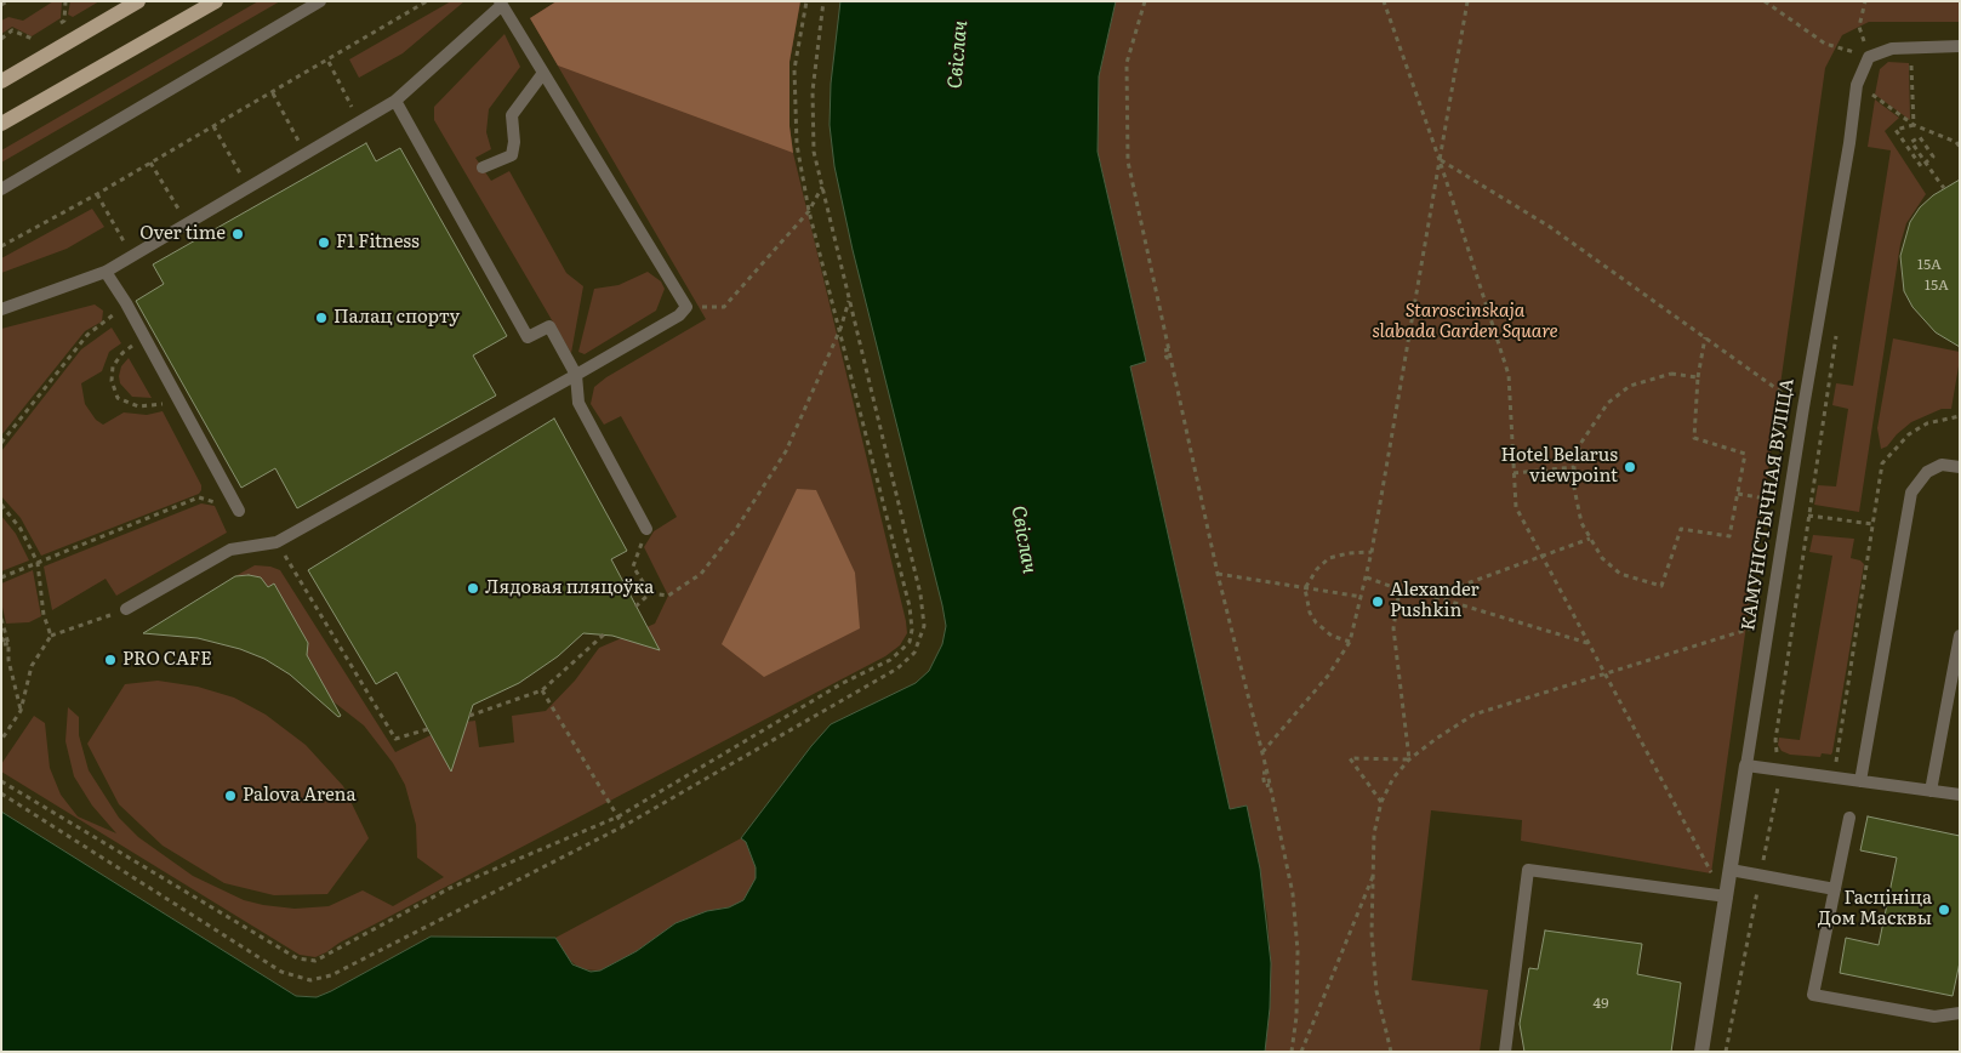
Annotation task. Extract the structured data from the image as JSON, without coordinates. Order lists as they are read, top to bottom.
{
  "streets": {
    "street": ["КАМУНІСТЫЧНАЯ ВУЛІЦА"]
  },
  "water": ["Свіслач"],
  "parks": ["Staroscinskaja slabada Garden Square"],
  "places": [
    "Over time",
    "F1 Fitness",
    "Палац спорту",
    "Hotel Belarus viewpoint",
    "Лядовая пляцоўка",
    "Alexander Pushkin",
    "PRO CAFE",
    "Palova Arena",
    "Гасцініца Дом Масквы"
  ],
  "house_numbers": ["15А", "15А", "49"]
}
